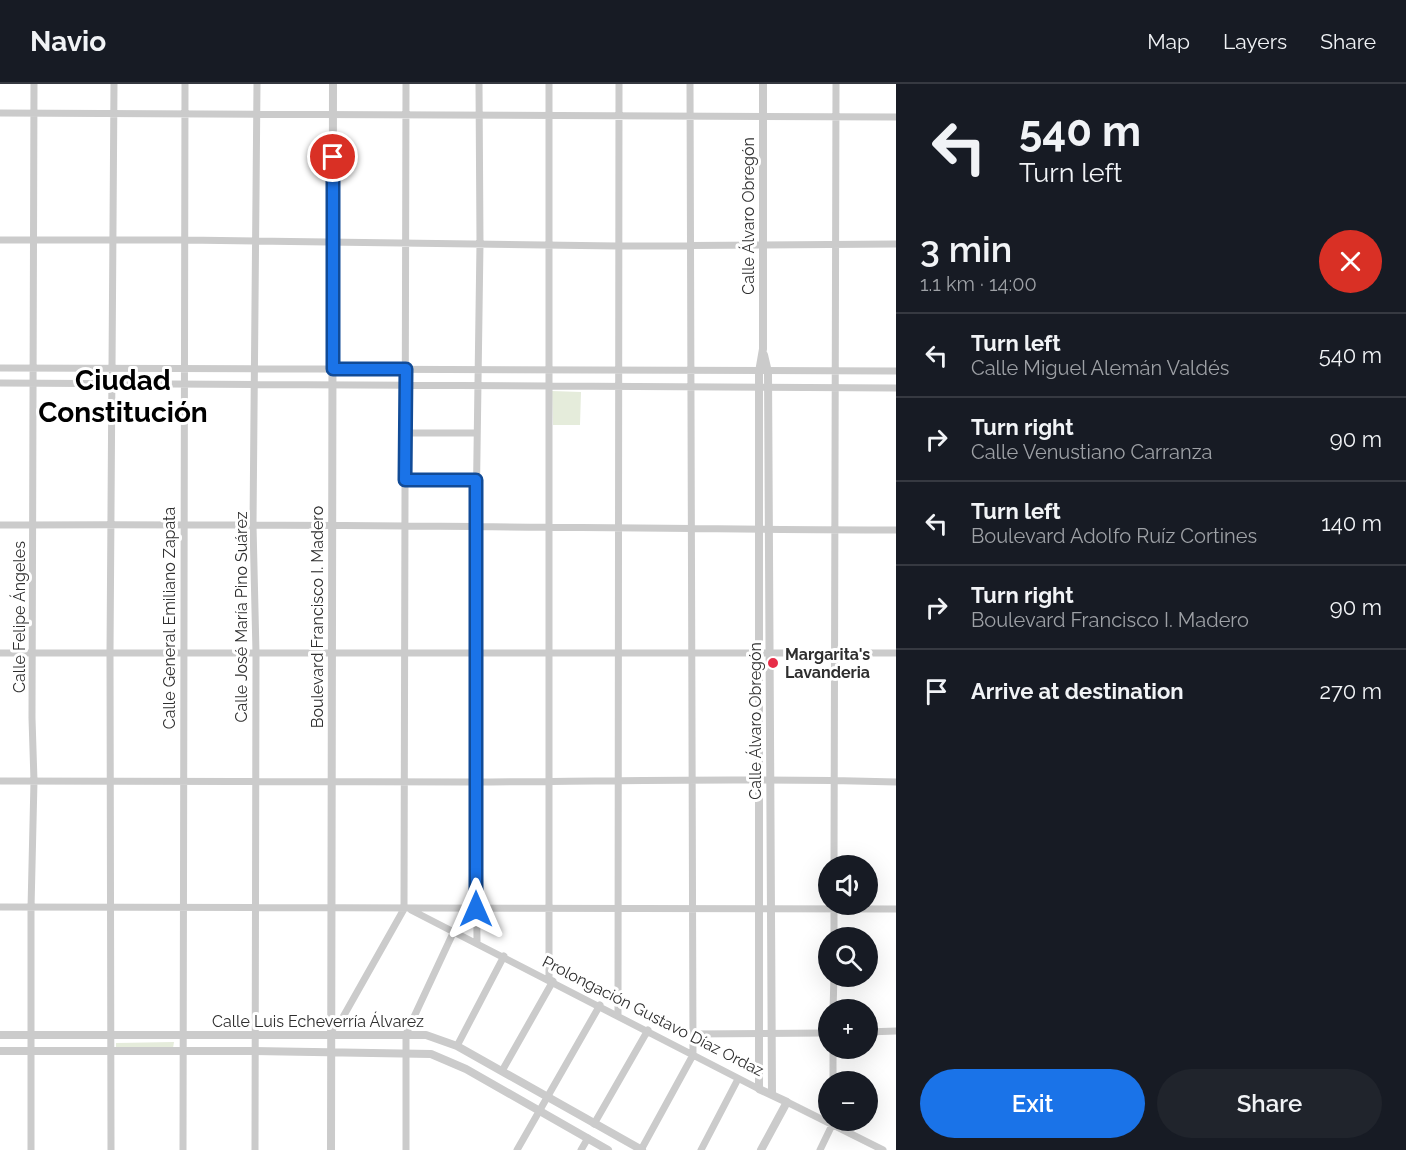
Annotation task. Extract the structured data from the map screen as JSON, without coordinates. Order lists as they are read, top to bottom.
{
  "streets": {
    "street": [
      "Calle Álvaro Obregón",
      "Calle Felipe Ángeles",
      "Calle José María Pino Suárez",
      "Boulevard Francisco I. Madero",
      "Calle General Emiliano Zapata",
      "Prolongación Gustavo Díaz Ordaz",
      "Calle Luis Echeverría Álvarez"
    ]
  },
  "crossings": [
    ["Calle Álvaro Obregón", "Prolongación Gustavo Díaz Ordaz"],
    ["Calle Felipe Ángeles", "Calle Luis Echeverría Álvarez"],
    ["Calle José María Pino Suárez", "Calle Luis Echeverría Álvarez"],
    ["Boulevard Francisco I. Madero", "Calle Luis Echeverría Álvarez"],
    ["Calle General Emiliano Zapata", "Calle Luis Echeverría Álvarez"]
  ],
  "districts": ["Ciudad Constitución"],
  "places": ["Margarita's Lavanderia"],
  "page": {
    "header": "Navio",
    "nav": ["Map", "Layers", "Share"],
    "turn": ["540 m", "Turn left"],
    "heading": ["3 min", "1.1 km · 14:00"],
    "list": [
      {
        "name": "Turn left",
        "note": "Calle Miguel Alemán Valdés",
        "value": "540 m"
      },
      {
        "name": "Turn right",
        "note": "Calle Venustiano Carranza",
        "value": "90 m"
      },
      {
        "name": "Turn left",
        "note": "Boulevard Adolfo Ruíz Cortines",
        "value": "140 m"
      },
      {
        "name": "Turn right",
        "note": "Boulevard Francisco I. Madero",
        "value": "90 m"
      },
      {
        "name": "Arrive at destination",
        "value": "270 m"
      }
    ],
    "map_buttons": ["+", "−"],
    "buttons": ["Exit", "Share"]
  }
}
